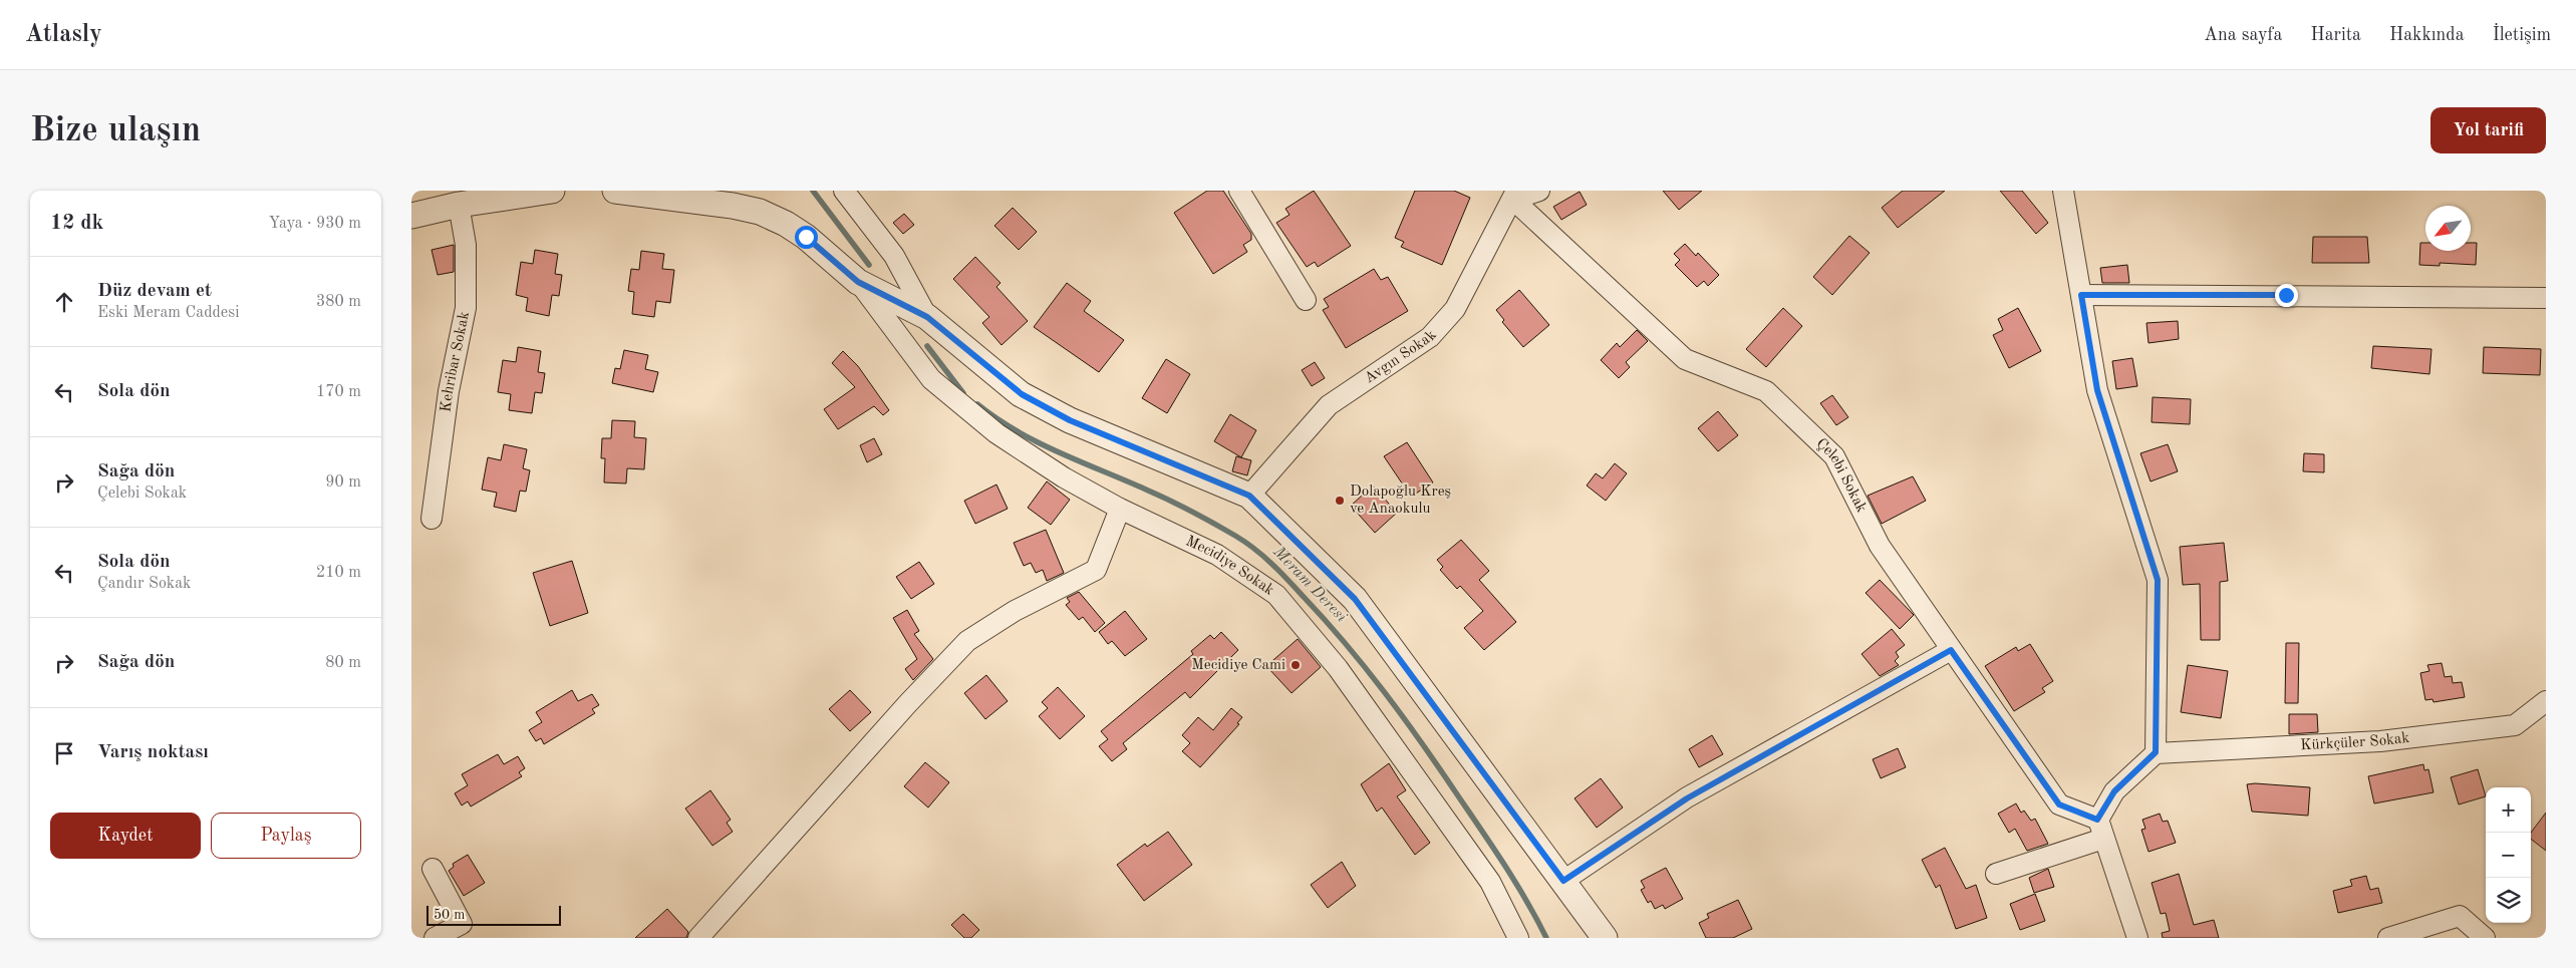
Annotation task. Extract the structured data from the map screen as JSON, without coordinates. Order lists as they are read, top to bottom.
{
  "streets": {
    "street": [
      "Avgın Sokak",
      "Kehribar Sokak",
      "Çelebi Sokak",
      "Mecidiye Sokak",
      "Kürkçüler Sokak"
    ]
  },
  "crossings": [
    ["Avgın Sokak", "Çelebi Sokak"]
  ],
  "water": ["Meram Deresi"],
  "places": ["Dolapoğlu Kreş ve Anaokulu", "Mecidiye Cami"],
  "scale_bar": "50 m",
  "north": "bottom left",
  "page": {
    "header": "Atlasly",
    "nav": [
      "Ana sayfa",
      "Harita",
      "Hakkında",
      "İletişim"
    ],
    "buttons": [
      "Yol tarifi",
      ["Kaydet", "Paylaş"]
    ],
    "title": "Bize ulaşın",
    "heading": ["12 dk", "Yaya · 930 m"],
    "list": [
      ["Düz devam et", "Eski Meram Caddesi", "380 m"],
      ["Sola dön", "170 m"],
      ["Sağa dön", "Çelebi Sokak", "90 m"],
      ["Sola dön", "Çandır Sokak", "210 m"],
      ["Sağa dön", "80 m"],
      "Varış noktası"
    ],
    "map_buttons": ["+", "−"],
    "scale": "50 m"
  }
}
